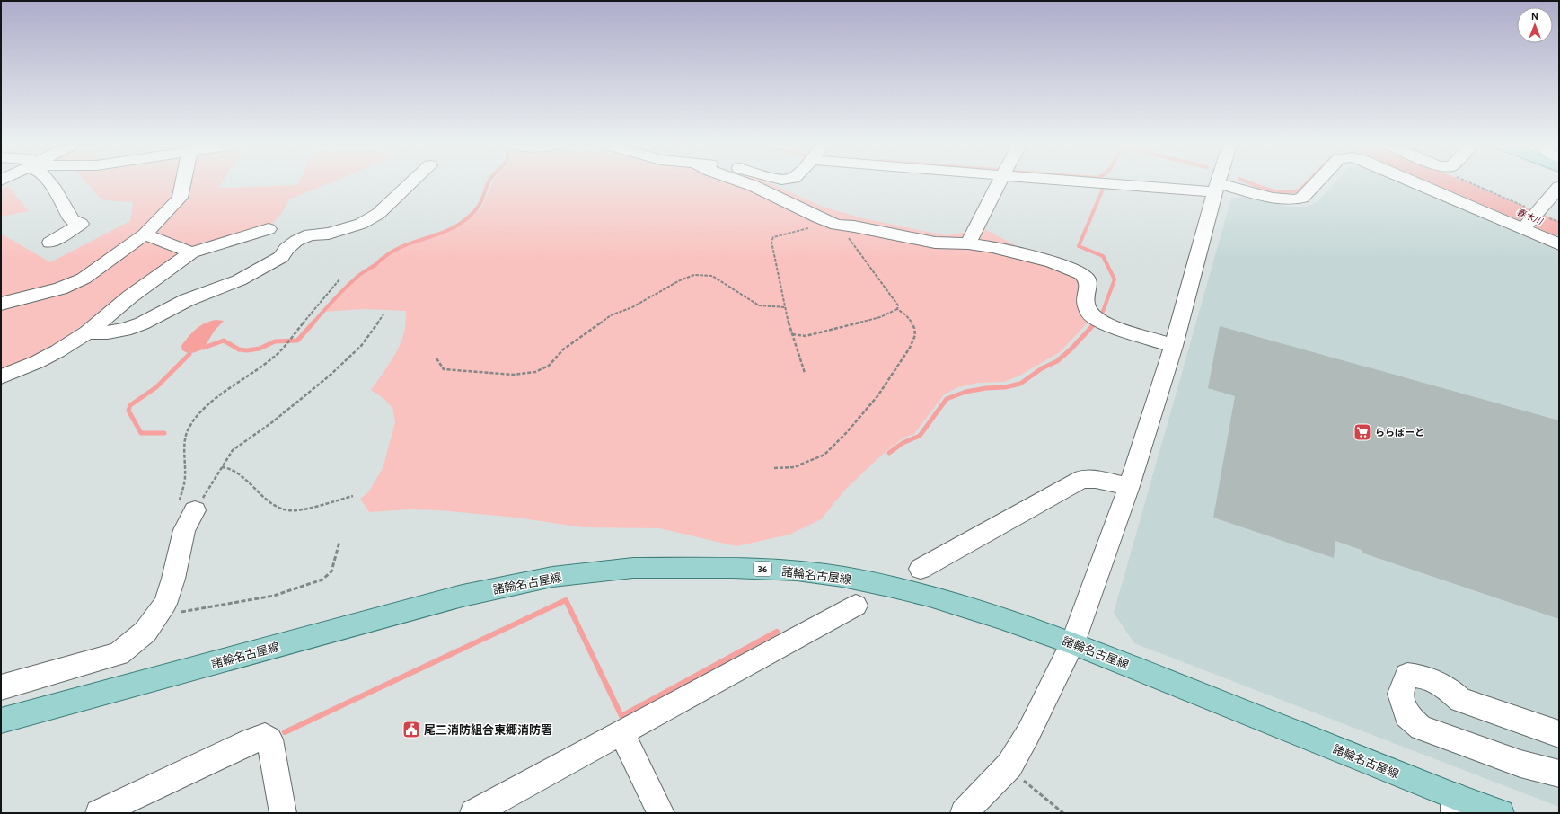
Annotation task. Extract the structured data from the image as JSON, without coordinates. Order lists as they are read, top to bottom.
{
  "streets": {
    "main road": ["36", "諸輪名古屋線"]
  },
  "water": ["春木川"],
  "places": {
    "supermarket": ["ららぽーと"],
    "public building": ["尾三消防組合東郷消防署"]
  },
  "north": "top"
}
